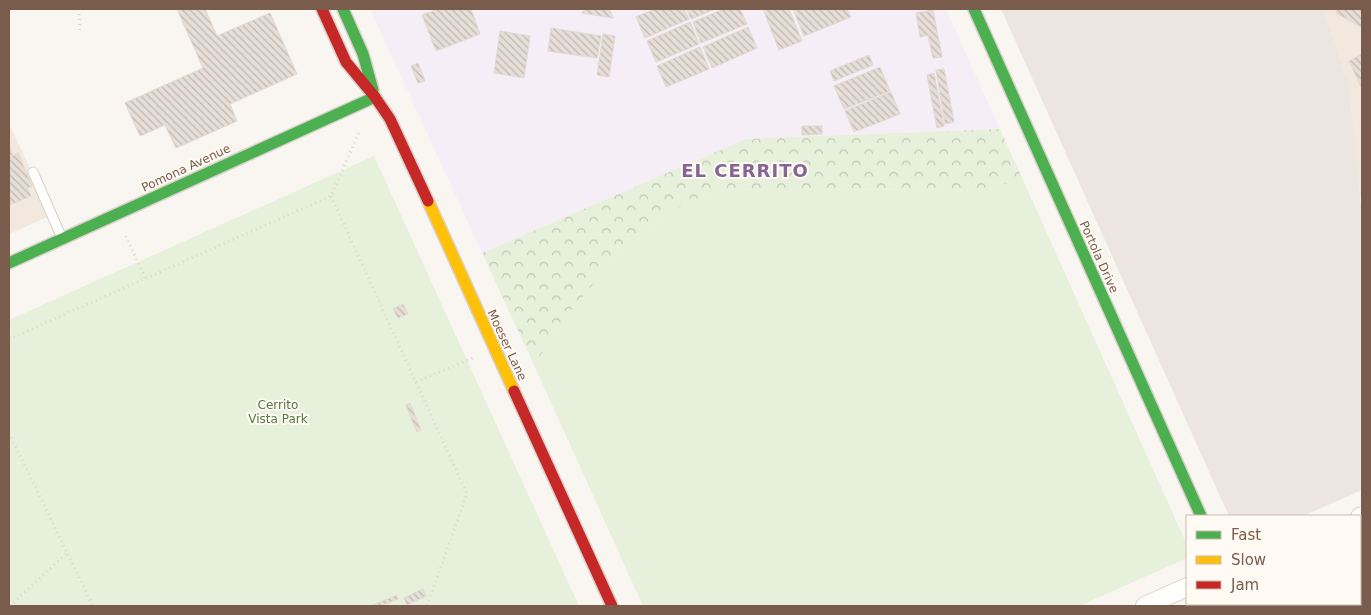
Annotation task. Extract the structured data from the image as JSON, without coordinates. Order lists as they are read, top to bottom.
{
  "streets": {
    "street": ["Pomona Avenue", "Portola Drive", "Moeser Lane"]
  },
  "crossings": [
    ["Pomona Avenue", "Moeser Lane"]
  ],
  "districts": ["EL CERRITO"],
  "parks": ["Cerrito Vista Park"],
  "legend": ["Fast", "Slow", "Jam"]
}
